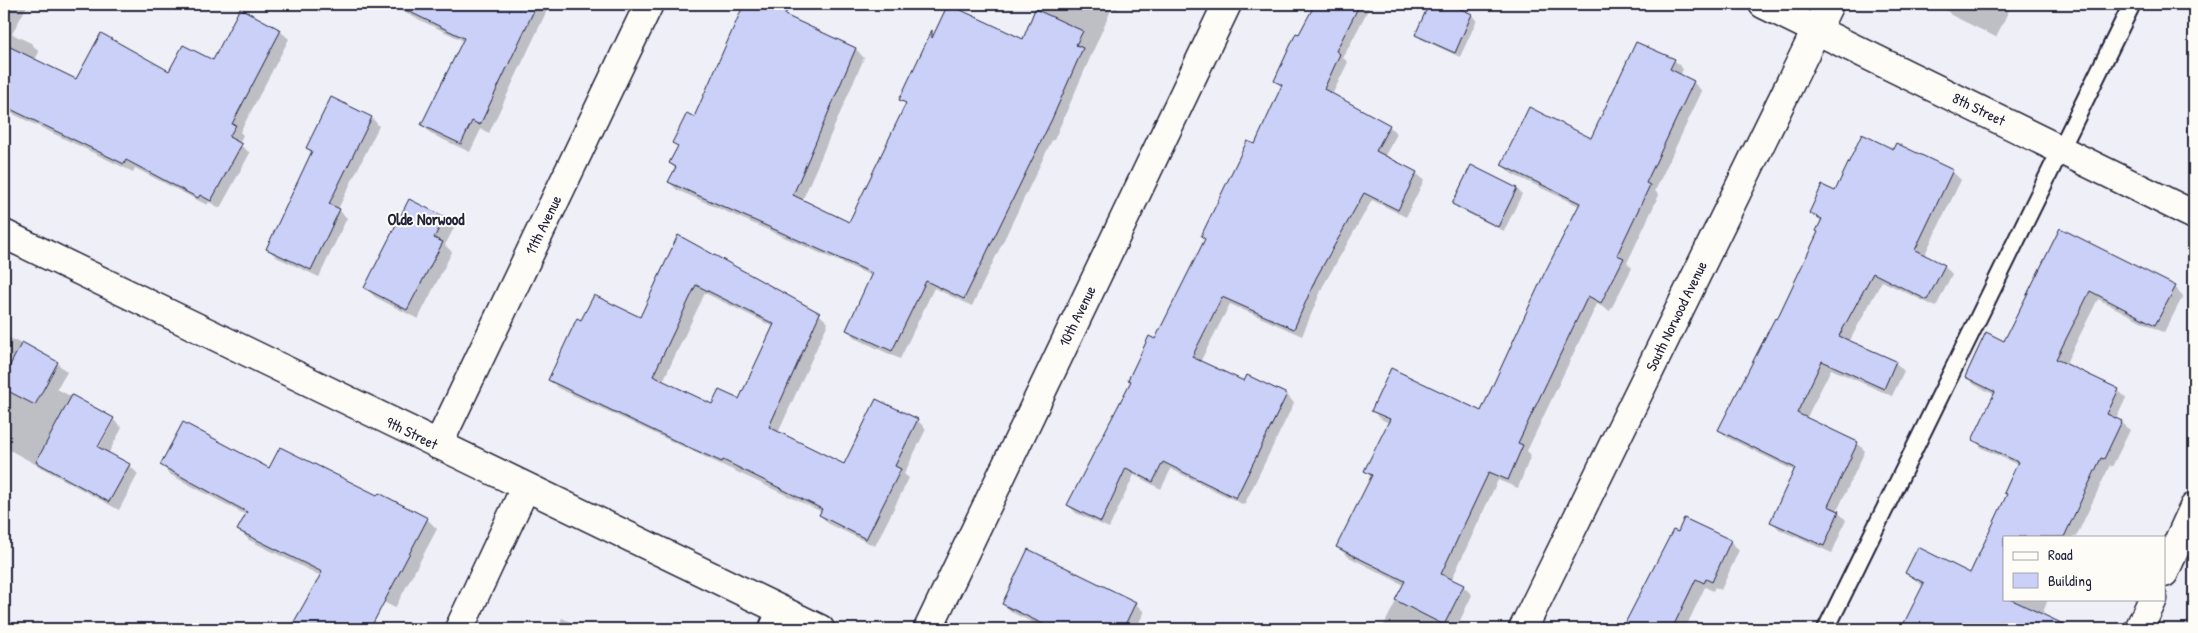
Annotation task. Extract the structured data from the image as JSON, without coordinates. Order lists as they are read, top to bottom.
{
  "streets": {
    "street": [
      "8th Street",
      "11th Avenue",
      "10th Avenue",
      "South Norwood Avenue",
      "9th Street"
    ]
  },
  "crossings": [
    ["8th Street", "South Norwood Avenue"],
    ["11th Avenue", "9th Street"]
  ],
  "districts": ["Olde Norwood"],
  "legend": ["Road", "Building"]
}
